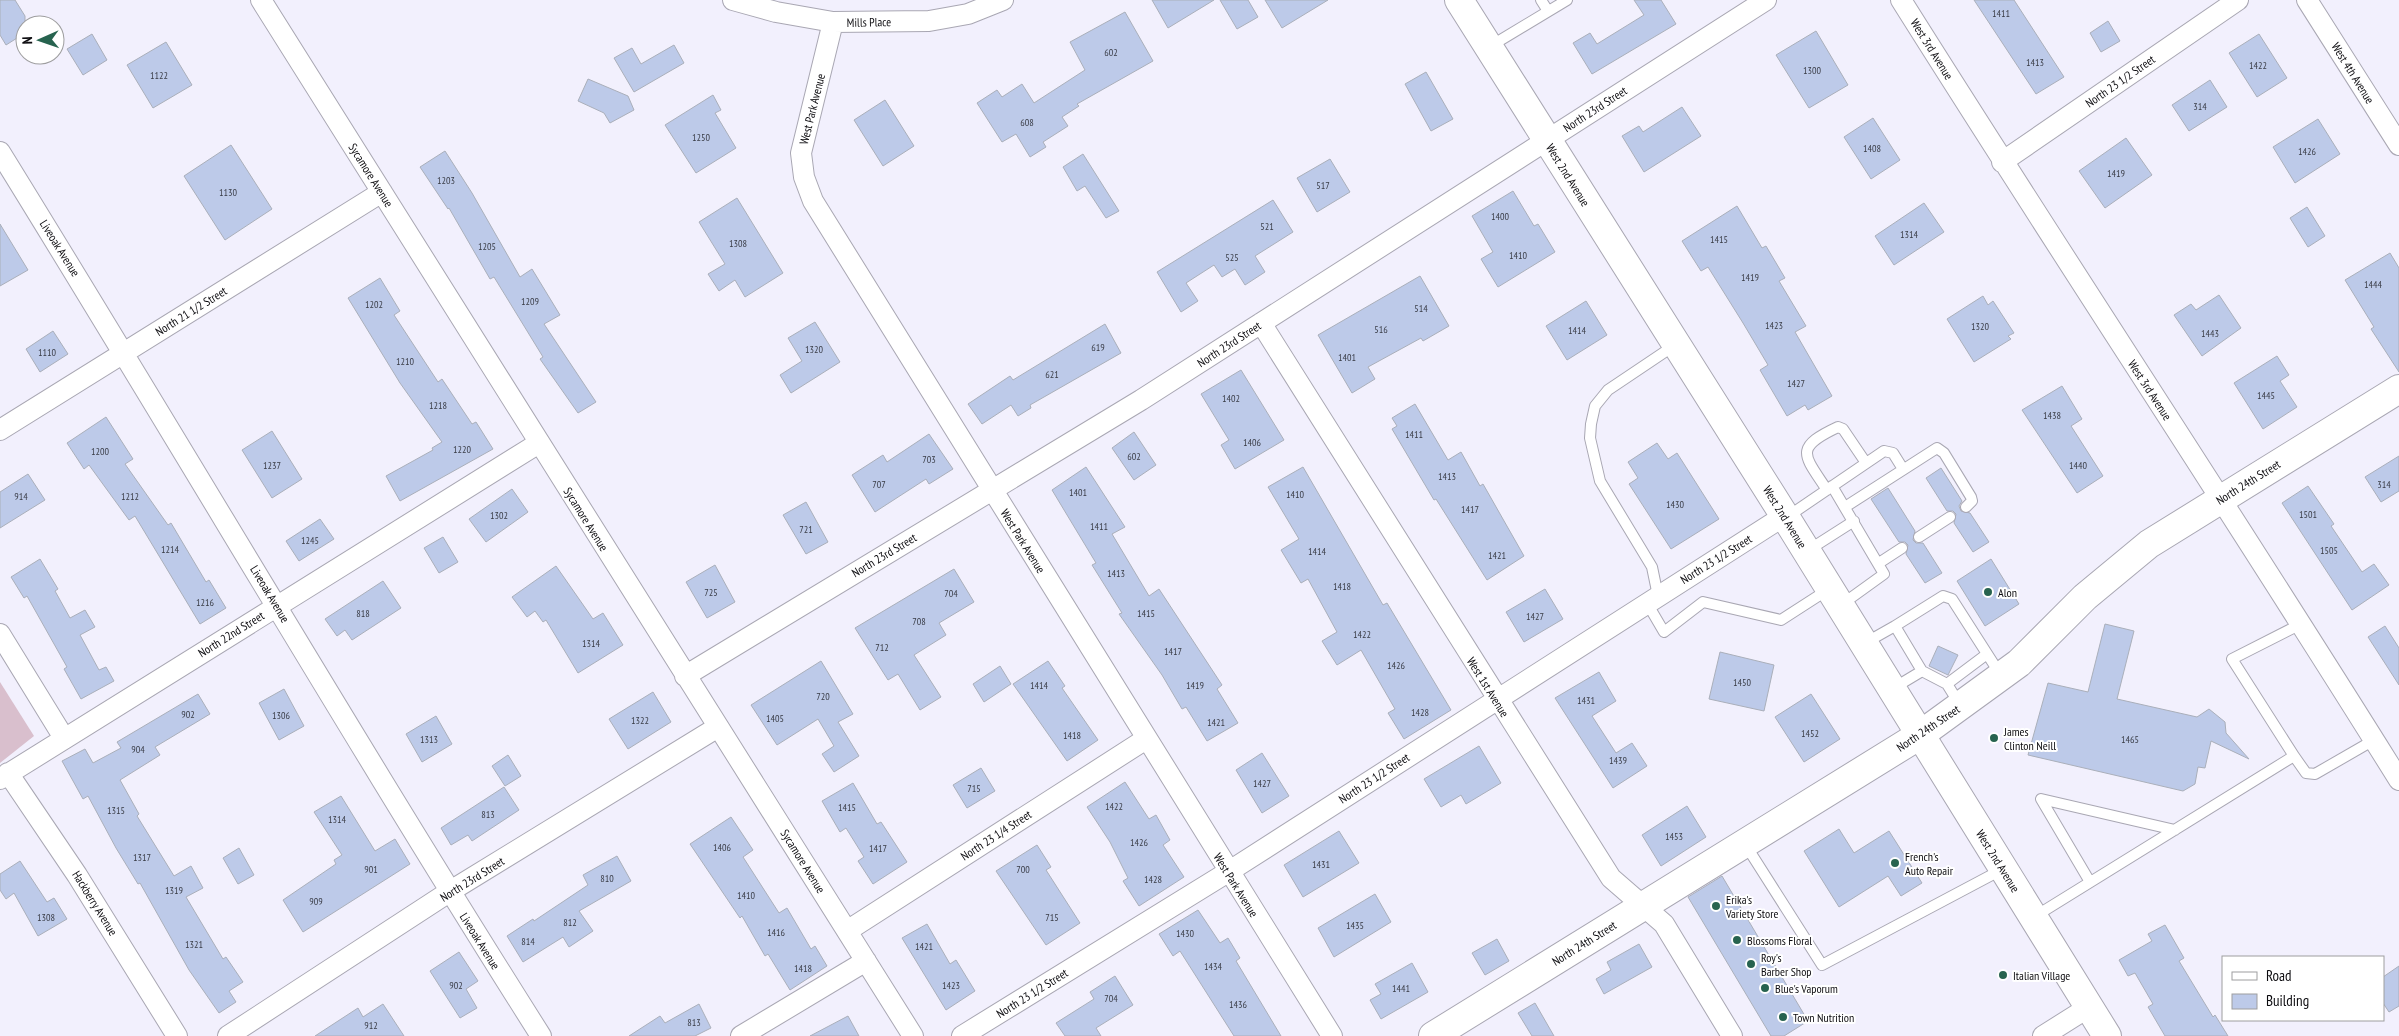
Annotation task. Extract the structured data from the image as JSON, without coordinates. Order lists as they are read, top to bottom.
{
  "streets": {
    "main road": ["West 2nd Avenue", "North 24th Street"],
    "street": [
      "Mills Place",
      "West 3rd Avenue",
      "West 4th Avenue",
      "North 23 1/2 Street",
      "West Park Avenue",
      "North 23rd Street",
      "Sycamore Avenue",
      "Liveoak Avenue",
      "North 21 1/2 Street",
      "North 22nd Street",
      "West 1st Avenue",
      "North 23 1/4 Street",
      "Hackberry Avenue"
    ]
  },
  "crossings": [
    ["Mills Place", "West Park Avenue"],
    ["West 3rd Avenue", "North 23 1/2 Street"],
    ["West 3rd Avenue", "North 24th Street"],
    ["North 23 1/2 Street", "West Park Avenue"],
    ["North 23 1/2 Street", "West 2nd Avenue"],
    ["North 23 1/2 Street", "West 1st Avenue"],
    ["West Park Avenue", "North 23rd Street"],
    ["West Park Avenue", "North 23 1/4 Street"],
    ["North 23rd Street", "Sycamore Avenue"],
    ["North 23rd Street", "West 2nd Avenue"],
    ["North 23rd Street", "Liveoak Avenue"],
    ["North 23rd Street", "West 1st Avenue"],
    ["Sycamore Avenue", "North 21 1/2 Street"],
    ["Sycamore Avenue", "North 22nd Street"],
    ["Sycamore Avenue", "North 23 1/4 Street"],
    ["West 2nd Avenue", "North 24th Street"],
    ["Liveoak Avenue", "North 21 1/2 Street"],
    ["Liveoak Avenue", "North 22nd Street"],
    ["North 24th Street", "West 1st Avenue"],
    ["North 22nd Street", "Hackberry Avenue"]
  ],
  "places": [
    "Alon",
    "James Clinton Neill",
    "French's Auto Repair",
    "Erika's Variety Store",
    "Blossoms Floral",
    "Roy's Barber Shop",
    "Italian Village",
    "Blue's Vaporum",
    "Town Nutrition"
  ],
  "house_numbers": [
    "1411",
    "602",
    "1413",
    "1422",
    "1300",
    "1122",
    "314",
    "608",
    "1250",
    "1408",
    "1426",
    "1419",
    "1203",
    "517",
    "1130",
    "1400",
    "521",
    "1314",
    "1415",
    "1308",
    "1205",
    "1410",
    "525",
    "1419",
    "1444",
    "1209",
    "1202",
    "514",
    "1423",
    "1320",
    "516",
    "1414",
    "1443",
    "619",
    "1320",
    "1110",
    "1401",
    "1210",
    "621",
    "1427",
    "1445",
    "1402",
    "1218",
    "1438",
    "1411",
    "1406",
    "1220",
    "1200",
    "602",
    "703",
    "1237",
    "1440",
    "1413",
    "707",
    "314",
    "1401",
    "1410",
    "914",
    "1212",
    "1430",
    "1417",
    "1501",
    "1302",
    "1411",
    "721",
    "1245",
    "1214",
    "1505",
    "1414",
    "1421",
    "1413",
    "1418",
    "725",
    "704",
    "1216",
    "818",
    "1415",
    "1427",
    "708",
    "1422",
    "1314",
    "712",
    "1417",
    "1426",
    "1450",
    "1414",
    "1419",
    "720",
    "1431",
    "1428",
    "902",
    "1306",
    "1405",
    "1322",
    "1421",
    "1452",
    "1418",
    "1313",
    "1465",
    "904",
    "1439",
    "1427",
    "715",
    "1422",
    "1415",
    "1315",
    "813",
    "1314",
    "1453",
    "1426",
    "1406",
    "1417",
    "1317",
    "1431",
    "901",
    "700",
    "810",
    "1428",
    "1319",
    "1410",
    "909",
    "1308",
    "715",
    "812",
    "1435",
    "1416",
    "1430",
    "814",
    "1321",
    "1421",
    "1434",
    "1418",
    "902",
    "1423",
    "1441",
    "704",
    "1436",
    "813",
    "912"
  ],
  "legend": ["Road", "Building"],
  "north": "left"
}
